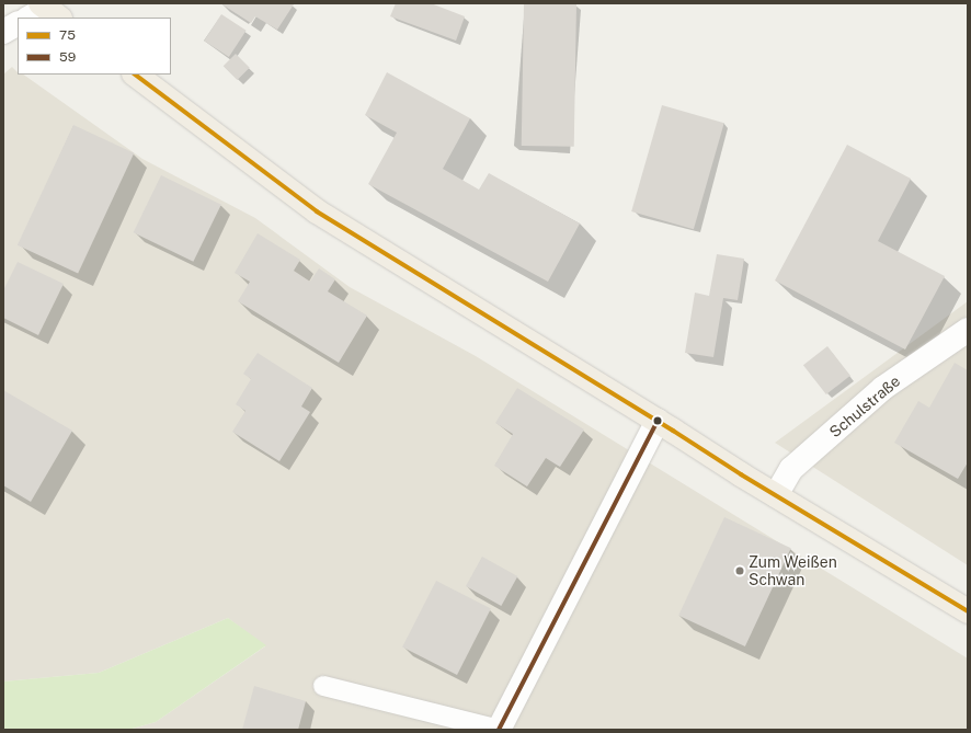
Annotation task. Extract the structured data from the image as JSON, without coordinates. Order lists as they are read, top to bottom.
{
  "streets": {
    "street": ["Schulstraße"]
  },
  "places": ["Zum Weißen Schwan"],
  "lines": ["transit line 75", "transit line 59"],
  "legend": ["75", "59"]
}
